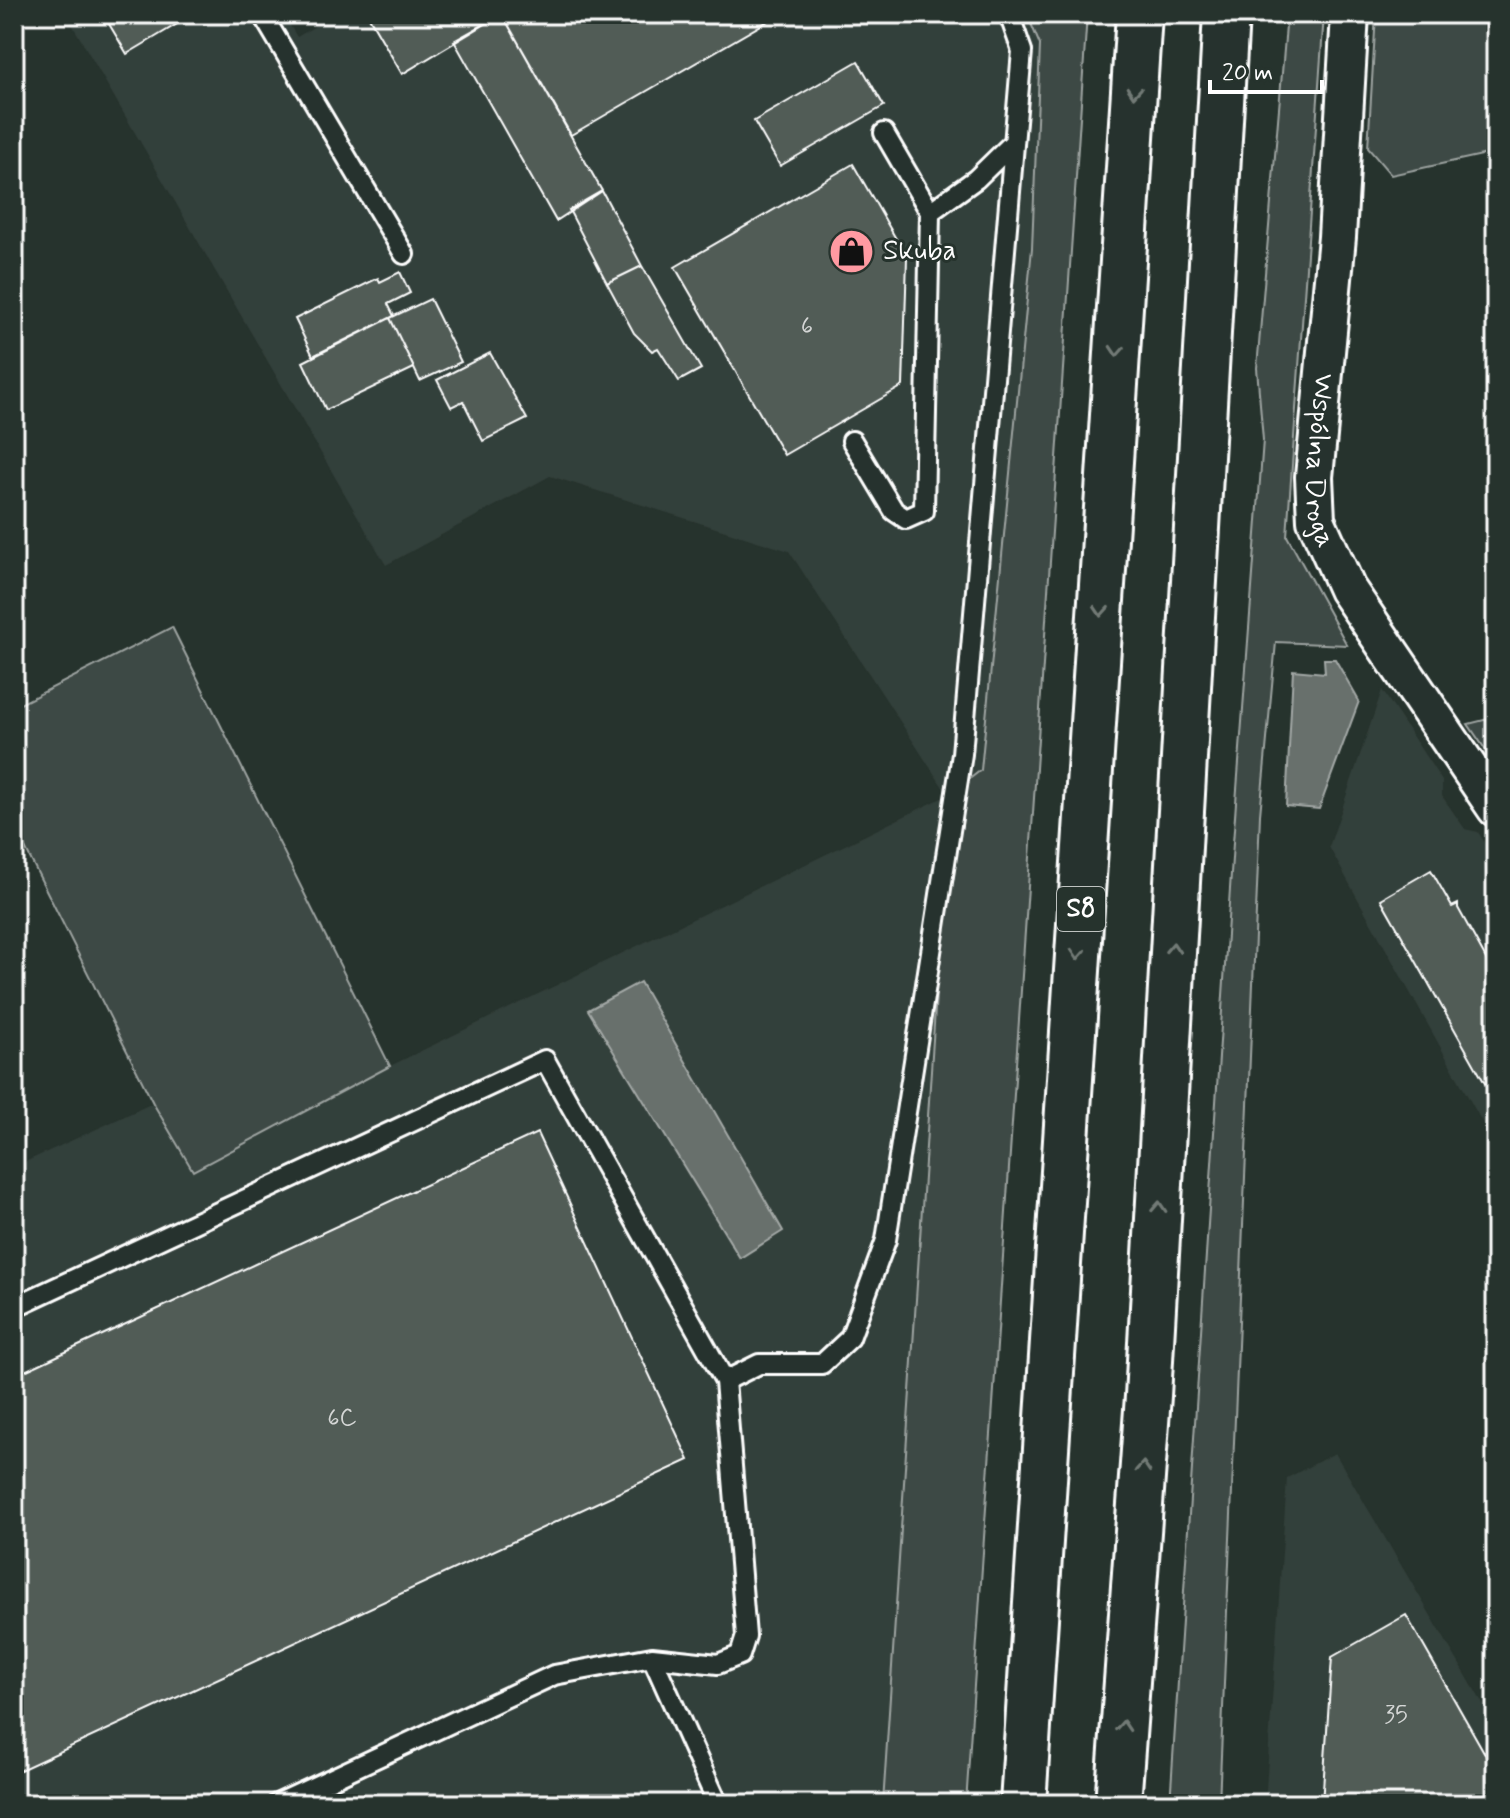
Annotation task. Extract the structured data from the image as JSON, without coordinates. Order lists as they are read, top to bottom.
{
  "streets": {
    "highway": ["S8"],
    "street": ["Wspólna Droga"]
  },
  "places": {
    "shop": ["Skuba"]
  },
  "house_numbers": ["6", "6C", "35"],
  "scale_bar": "20 m"
}
